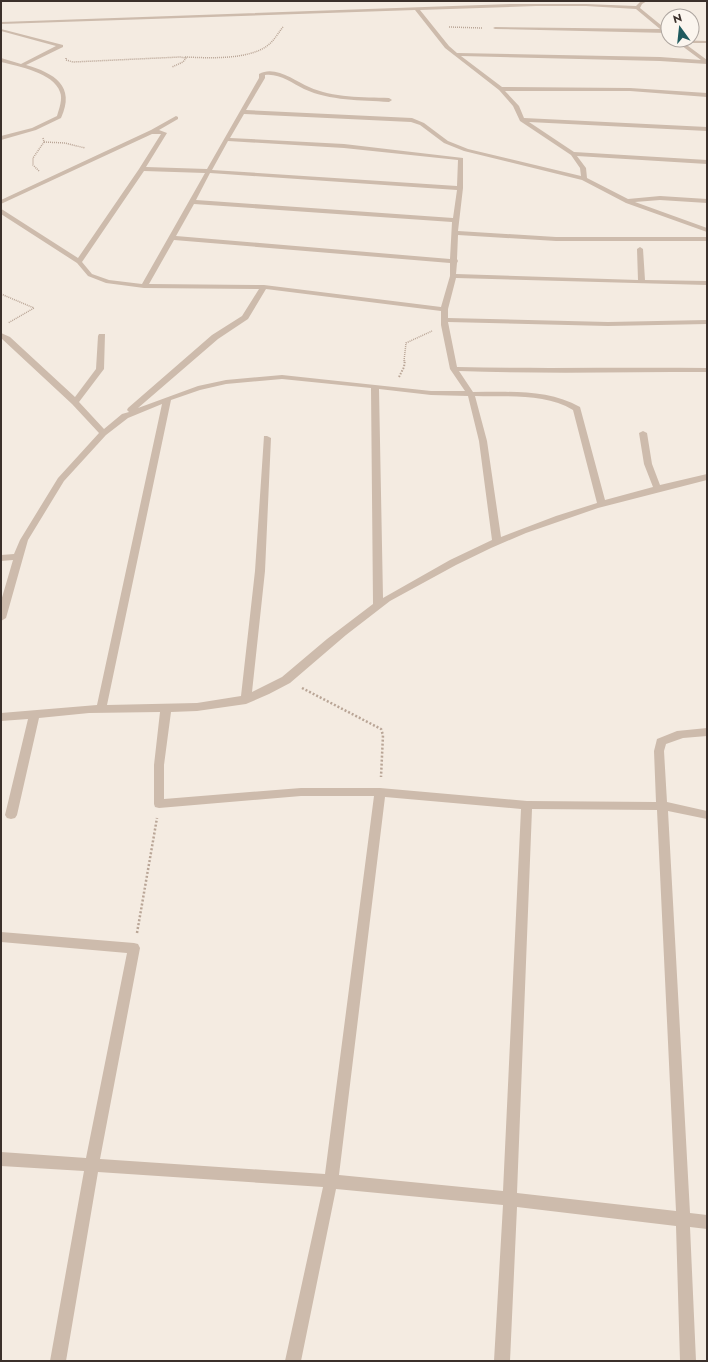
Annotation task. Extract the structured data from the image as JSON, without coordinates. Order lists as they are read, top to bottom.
{
  "north": "top"
}
